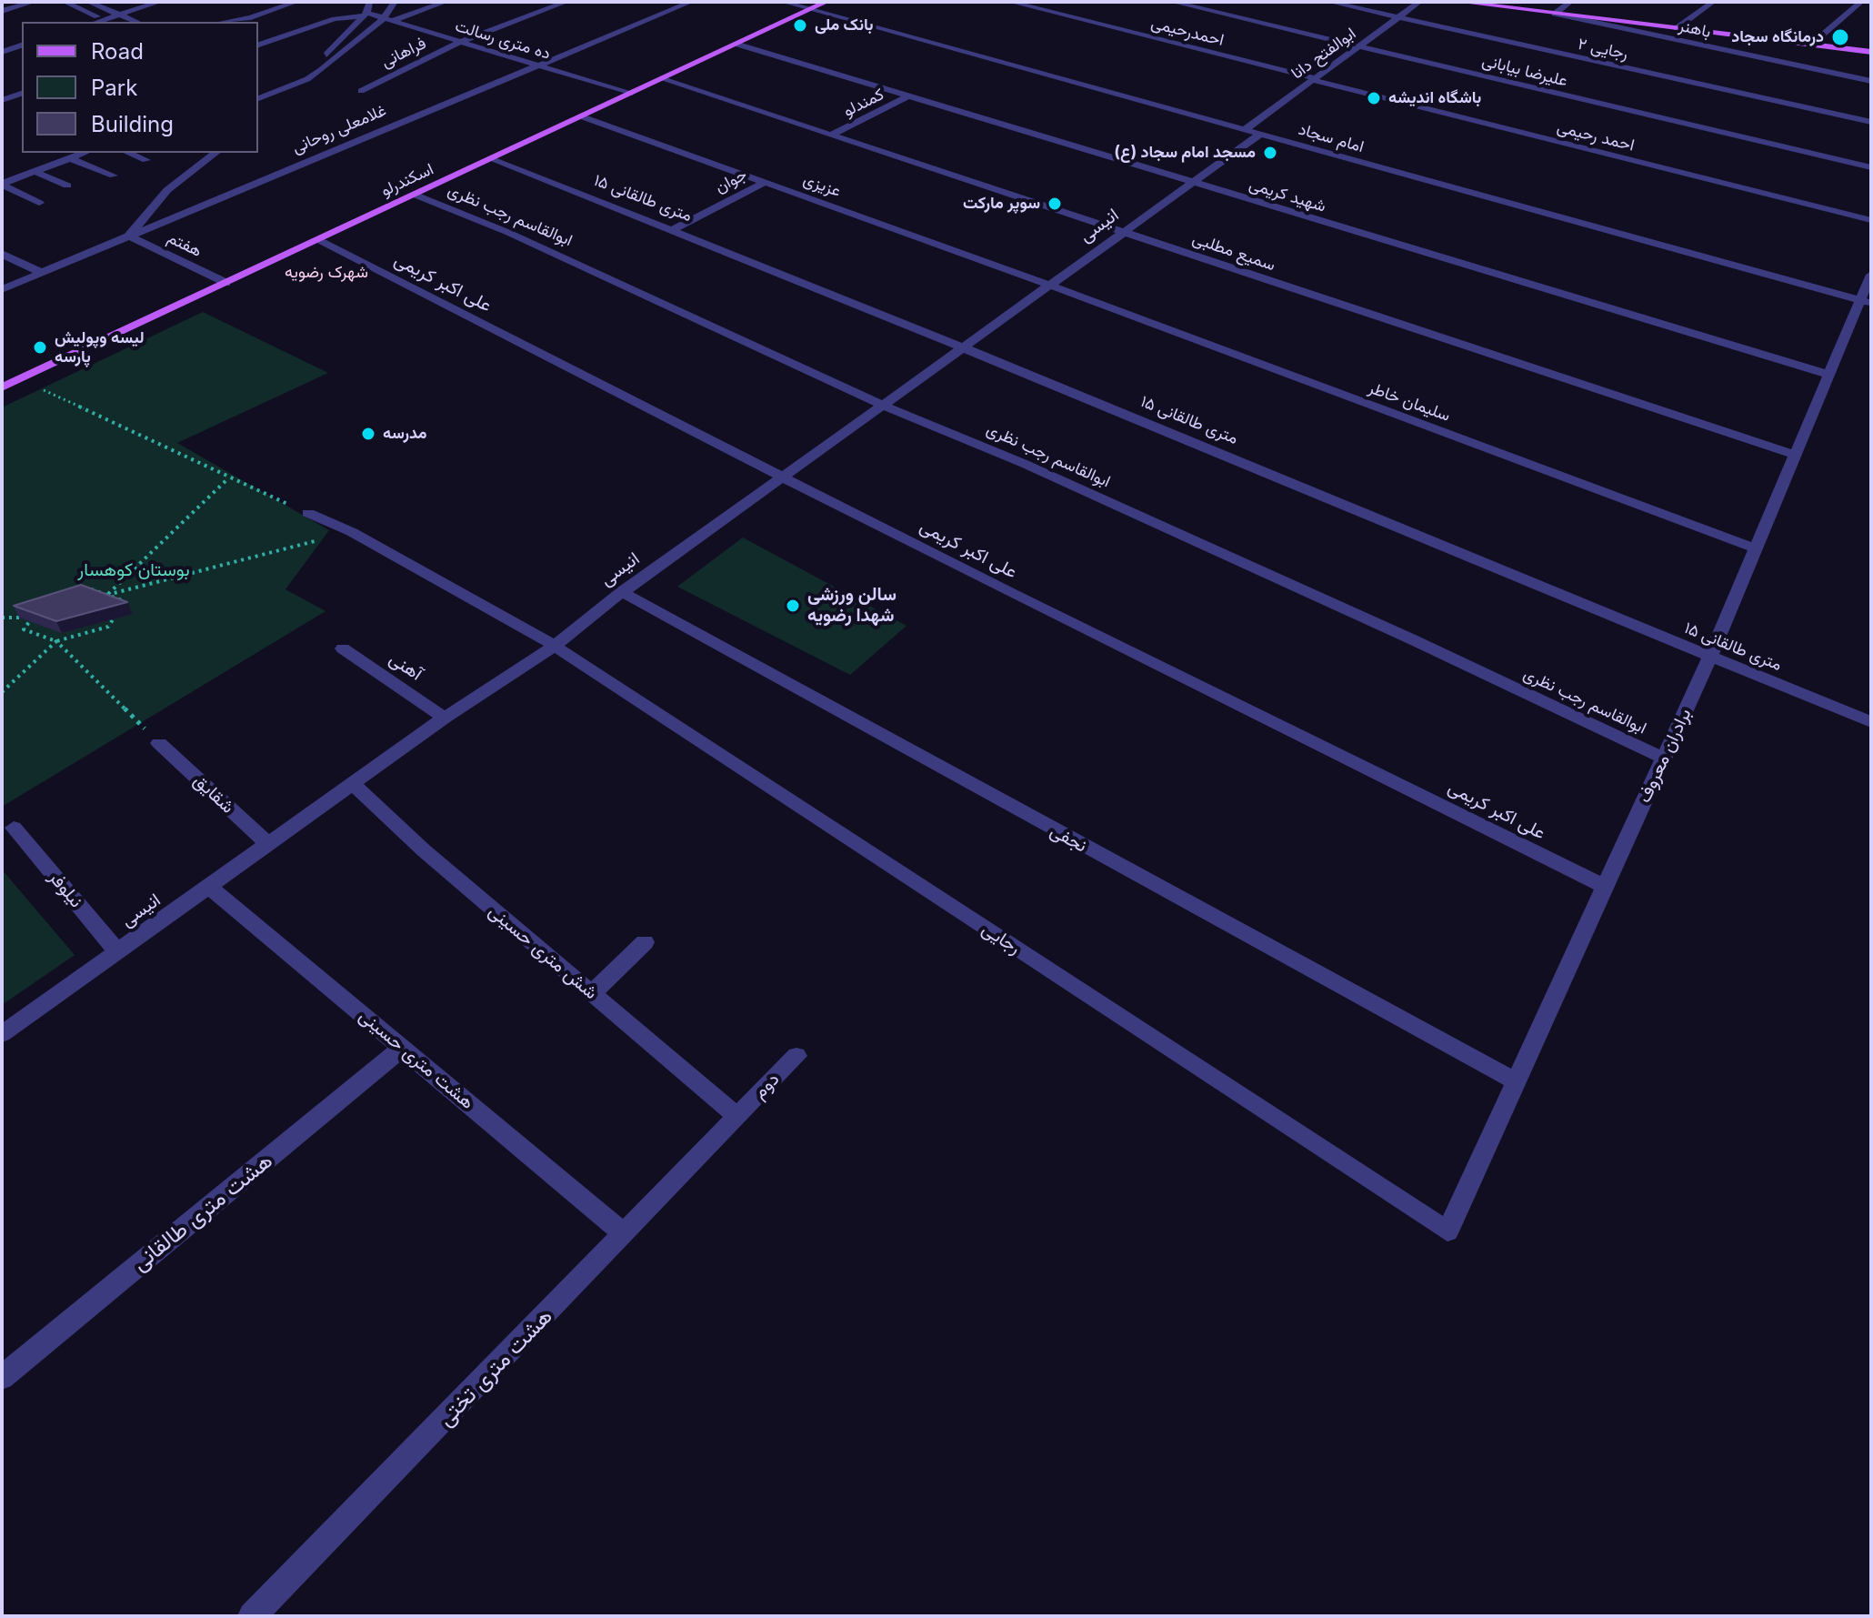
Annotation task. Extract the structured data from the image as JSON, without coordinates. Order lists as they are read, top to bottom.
{
  "streets": {
    "main road": ["اسکندرلو"],
    "street": [
      "باهنر",
      "احمدرحیمی",
      "ده متری رسالت",
      "رجایی ۲",
      "فراهانی",
      "ابوالفتح دانا",
      "علیرضا بیابانی",
      "کمندلو",
      "غلامعلی روحانی",
      "احمد رحیمی",
      "امام سجاد",
      "جوان",
      "عزیزی",
      "شهید کریمی",
      "۱۵ متری طالقانی",
      "ابوالقاسم رجب نظری",
      "انیسی",
      "هفتم",
      "سمیع مطلبی",
      "علی اکبر کریمی",
      "سلیمان خاطر",
      "آهنی",
      "برادران معروف",
      "شقایق",
      "نجفی",
      "نیلوفر",
      "رجایی",
      "شش متری حسینی",
      "هشت متری حسینی",
      "دوم",
      "هشت متری طالقانی",
      "هشت متری تختی"
    ]
  },
  "crossings": [
    ["احمدرحیمی", "ابوالفتح دانا"],
    ["احمدرحیمی", "احمد رحیمی"],
    ["ده متری رسالت", "فراهانی"],
    ["ده متری رسالت", "غلامعلی روحانی"],
    ["ده متری رسالت", "اسکندرلو"],
    ["رجایی ۲", "ابوالفتح دانا"],
    ["ابوالفتح دانا", "علیرضا بیابانی"],
    ["ابوالفتح دانا", "احمد رحیمی"],
    ["ابوالفتح دانا", "امام سجاد"],
    ["کمندلو", "شهید کریمی"],
    ["کمندلو", "سمیع مطلبی"],
    ["غلامعلی روحانی", "هفتم"],
    ["امام سجاد", "اسکندرلو"],
    ["امام سجاد", "انیسی"],
    ["امام سجاد", "برادران معروف"],
    ["اسکندرلو", "عزیزی"],
    ["اسکندرلو", "شهید کریمی"],
    ["اسکندرلو", "۱۵ متری طالقانی"],
    ["اسکندرلو", "ابوالقاسم رجب نظری"],
    ["اسکندرلو", "هفتم"],
    ["اسکندرلو", "سمیع مطلبی"],
    ["اسکندرلو", "علی اکبر کریمی"],
    ["جوان", "عزیزی"],
    ["جوان", "۱۵ متری طالقانی"],
    ["عزیزی", "انیسی"],
    ["عزیزی", "سلیمان خاطر"],
    ["شهید کریمی", "انیسی"],
    ["شهید کریمی", "برادران معروف"],
    ["۱۵ متری طالقانی", "انیسی"],
    ["۱۵ متری طالقانی", "برادران معروف"],
    ["ابوالقاسم رجب نظری", "انیسی"],
    ["ابوالقاسم رجب نظری", "برادران معروف"],
    ["انیسی", "سمیع مطلبی"],
    ["انیسی", "علی اکبر کریمی"],
    ["انیسی", "سلیمان خاطر"],
    ["انیسی", "آهنی"],
    ["انیسی", "شقایق"],
    ["انیسی", "نجفی"],
    ["انیسی", "نیلوفر"],
    ["انیسی", "رجایی"],
    ["انیسی", "شش متری حسینی"],
    ["انیسی", "هشت متری حسینی"],
    ["سمیع مطلبی", "برادران معروف"],
    ["علی اکبر کریمی", "برادران معروف"],
    ["سلیمان خاطر", "برادران معروف"],
    ["برادران معروف", "نجفی"],
    ["برادران معروف", "رجایی"],
    ["شش متری حسینی", "دوم"],
    ["شش متری حسینی", "هشت متری تختی"],
    ["هشت متری حسینی", "هشت متری طالقانی"],
    ["هشت متری حسینی", "هشت متری تختی"],
    ["دوم", "هشت متری تختی"]
  ],
  "districts": ["شهرک رضویه"],
  "parks": ["بوستان کوهسار"],
  "places": [
    "بانک ملی",
    "درمانگاه سجاد",
    "باشگاه اندیشه",
    "مسجد امام سجاد (ع)",
    "سوپر مارکت",
    "لیسه وپولیش پارسه",
    "مدرسه",
    "سالن ورزشی شهدا رضویه"
  ],
  "legend": ["Road", "Park", "Building"]
}
